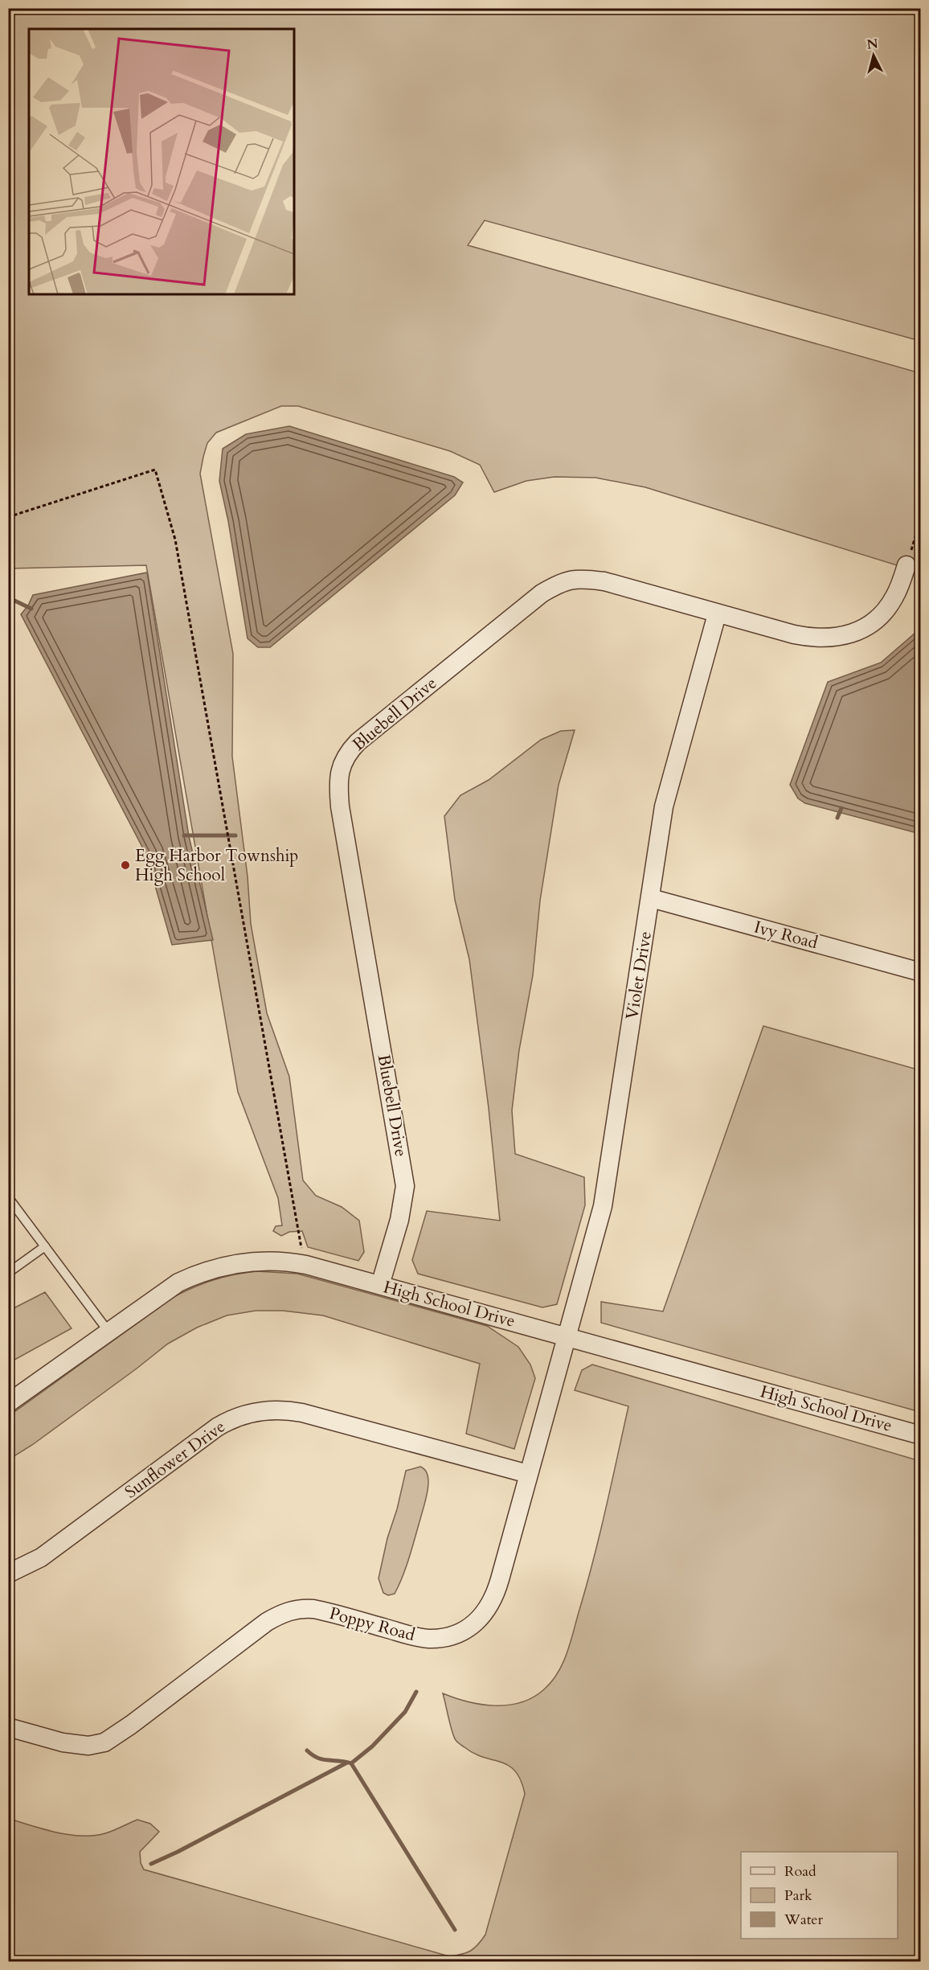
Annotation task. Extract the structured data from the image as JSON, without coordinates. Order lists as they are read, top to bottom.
{
  "streets": {
    "street": [
      "Bluebell Drive",
      "Ivy Road",
      "Violet Drive",
      "High School Drive",
      "Sunflower Drive",
      "Poppy Road"
    ]
  },
  "crossings": [
    ["Bluebell Drive", "Violet Drive"],
    ["Bluebell Drive", "High School Drive"],
    ["Ivy Road", "Violet Drive"],
    ["Violet Drive", "High School Drive"],
    ["Violet Drive", "Poppy Road"],
    ["High School Drive", "Poppy Road"],
    ["Sunflower Drive", "Poppy Road"]
  ],
  "places": ["Egg Harbor Township High School"],
  "legend": ["Road", "Park", "Water"],
  "north": "top"
}
